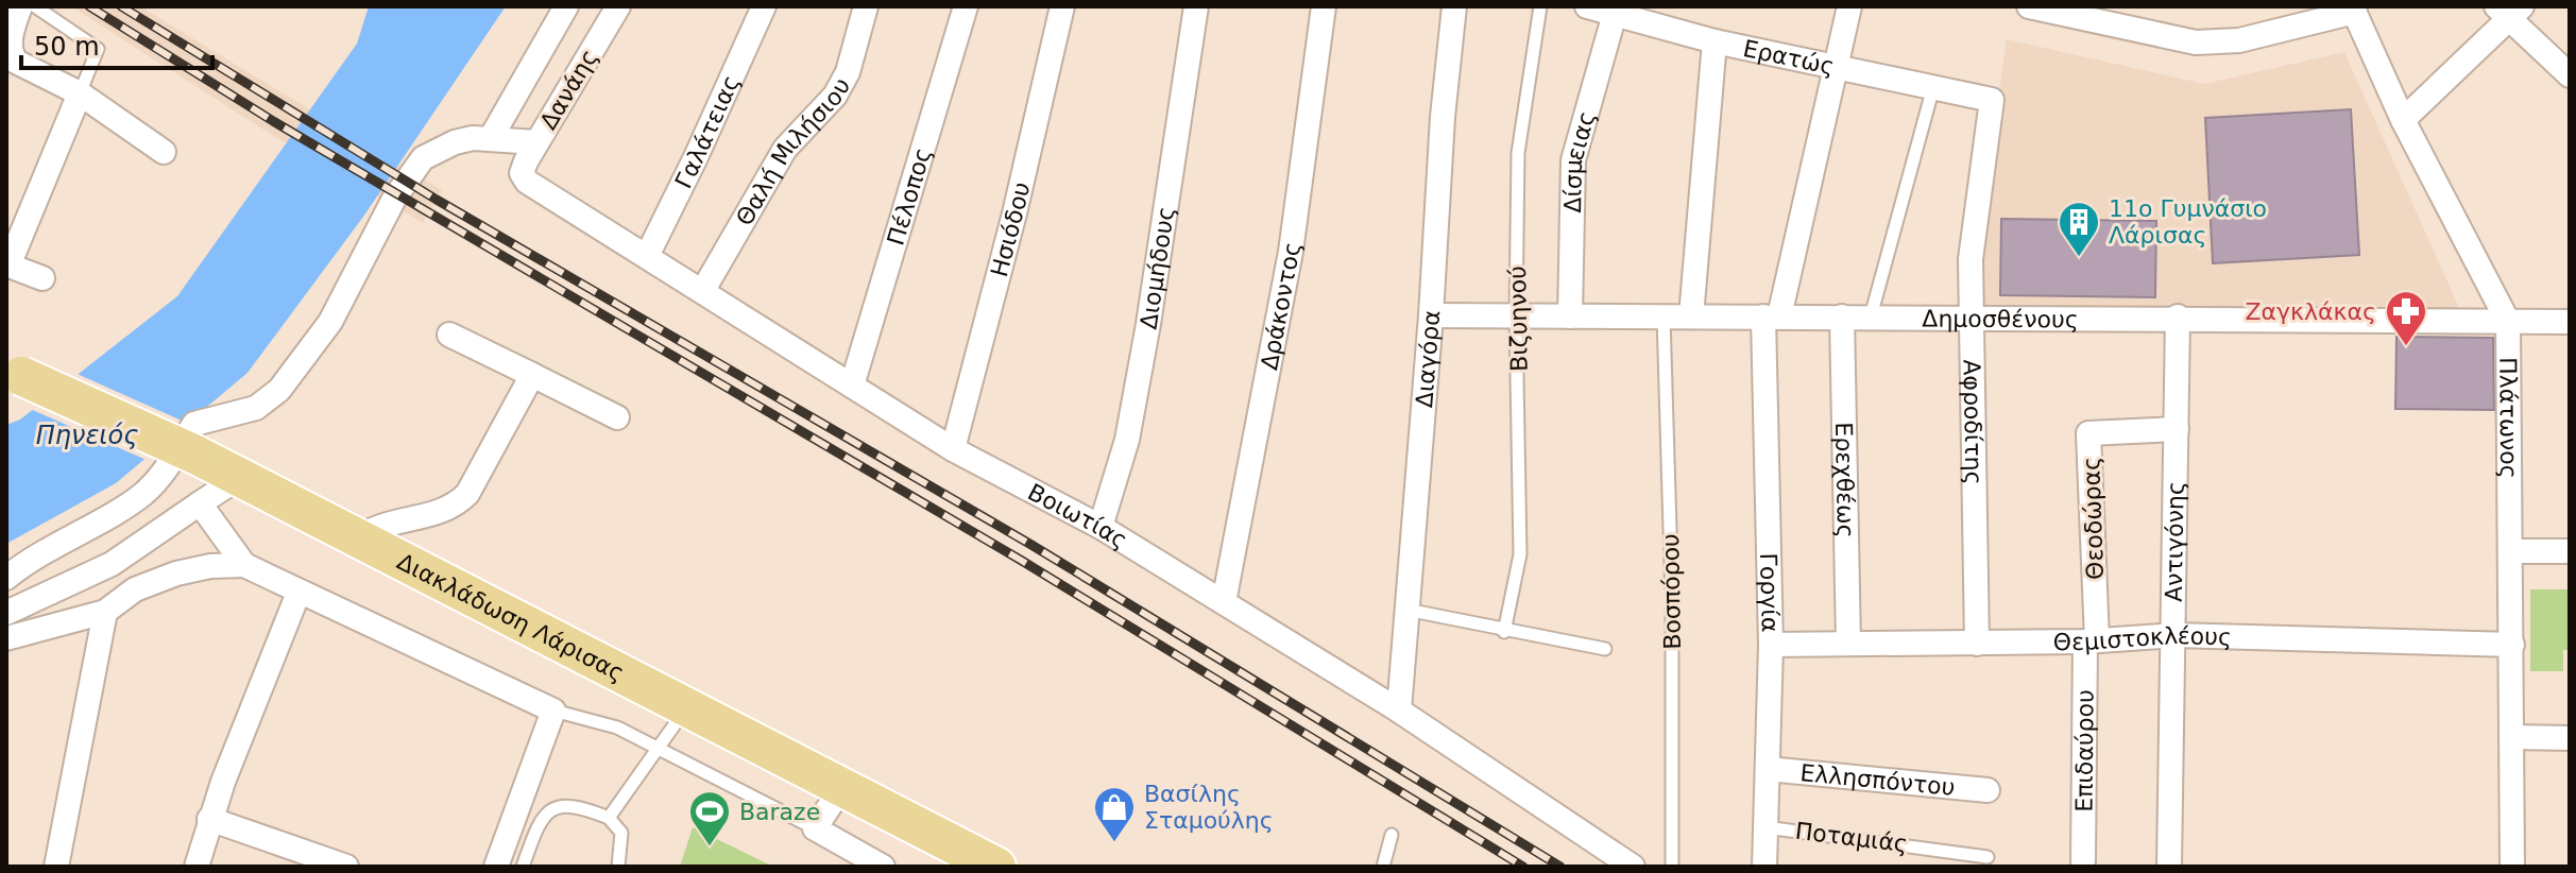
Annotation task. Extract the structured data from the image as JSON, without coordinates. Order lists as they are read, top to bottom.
{
  "streets": {
    "main road": ["Διακλάδωση Λάρισας"],
    "street": [
      "Ερατώς",
      "Δανάης",
      "Γαλάτειας",
      "Θαλή Μιλήσιου",
      "Δίσμειας",
      "Πέλοπος",
      "Ησιόδου",
      "Διομήδους",
      "Δράκοντος",
      "Δημοσθένους",
      "Διαγόρα",
      "Πλάτωνος",
      "Αφροδίτης",
      "Ερεχθέως",
      "Βοιωτίας",
      "Θεοδώρας",
      "Αντιγόνης",
      "Γοργία",
      "Θεμιστοκλέους",
      "Επιδαύρου",
      "Ελλησπόντου"
    ],
    "lane": ["Βιζυηνού", "Βοσπόρου", "Ποταμιάς"]
  },
  "crossings": [
    ["Ερατώς", "Δίσμειας"],
    ["Ερατώς", "Αφροδίτης"],
    ["Ερατώς", "Γοργία"],
    ["Δανάης", "Βοιωτίας"],
    ["Γαλάτειας", "Βοιωτίας"],
    ["Θαλή Μιλήσιου", "Βοιωτίας"],
    ["Δίσμειας", "Δημοσθένους"],
    ["Πέλοπος", "Βοιωτίας"],
    ["Ησιόδου", "Βοιωτίας"],
    ["Διομήδους", "Βοιωτίας"],
    ["Δράκοντος", "Βοιωτίας"],
    ["Δημοσθένους", "Βιζυηνού"],
    ["Δημοσθένους", "Διαγόρα"],
    ["Δημοσθένους", "Πλάτωνος"],
    ["Δημοσθένους", "Αφροδίτης"],
    ["Δημοσθένους", "Ερεχθέως"],
    ["Δημοσθένους", "Αντιγόνης"],
    ["Δημοσθένους", "Βοσπόρου"],
    ["Δημοσθένους", "Γοργία"],
    ["Διαγόρα", "Βοιωτίας"],
    ["Πλάτωνος", "Θεμιστοκλέους"],
    ["Αφροδίτης", "Θεμιστοκλέους"],
    ["Ερεχθέως", "Θεμιστοκλέους"],
    ["Θεοδώρας", "Αντιγόνης"],
    ["Θεοδώρας", "Θεμιστοκλέους"],
    ["Θεοδώρας", "Επιδαύρου"],
    ["Αντιγόνης", "Θεμιστοκλέους"],
    ["Γοργία", "Θεμιστοκλέους"],
    ["Γοργία", "Ελλησπόντου"],
    ["Γοργία", "Ποταμιάς"],
    ["Θεμιστοκλέους", "Επιδαύρου"]
  ],
  "water": ["Πηνειός"],
  "places": {
    "building": ["11ο Γυμνάσιο Λάρισας"],
    "pharmacy": ["Ζαγκλάκας"],
    "shop": ["Βασίλης Σταμούλης"],
    "sports": ["Baraze"]
  },
  "scale_bar": "50 m"
}
